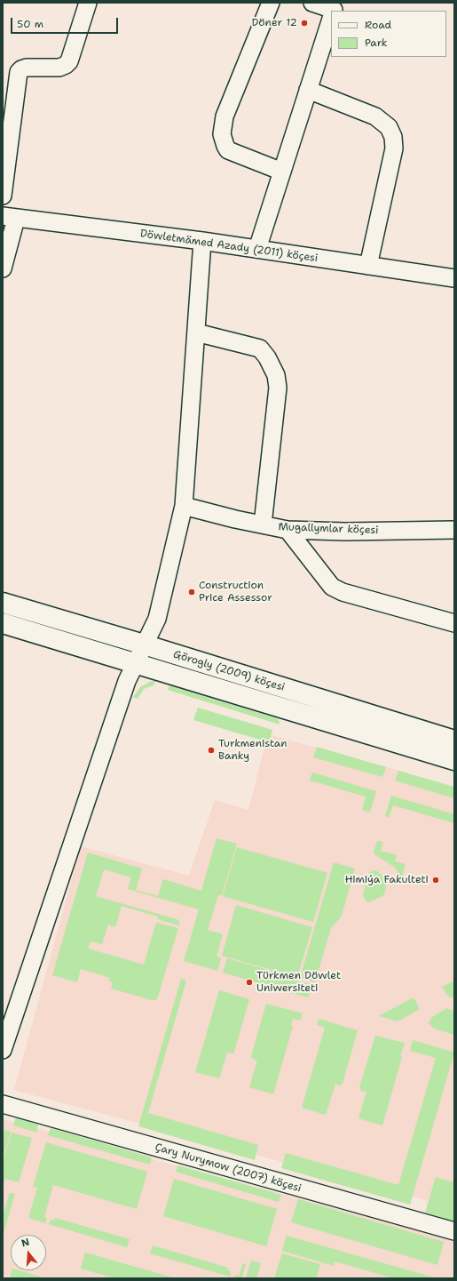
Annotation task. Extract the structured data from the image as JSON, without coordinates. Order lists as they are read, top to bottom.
{
  "streets": {
    "street": [
      "Döwletmämed Azady (2011) köçesi",
      "Mugallymlar köçesi",
      "Görogly (2009) köçesi",
      "Çary Nurymow (2007) köçesi"
    ]
  },
  "places": [
    "Döner 12",
    "Construction Price Assessor",
    "Turkmenistan Banky",
    "Himiýa Fakulteti",
    "Türkmen Döwlet Uniwersiteti"
  ],
  "legend": ["Road", "Park"],
  "scale_bar": "50 m",
  "north": "top"
}
